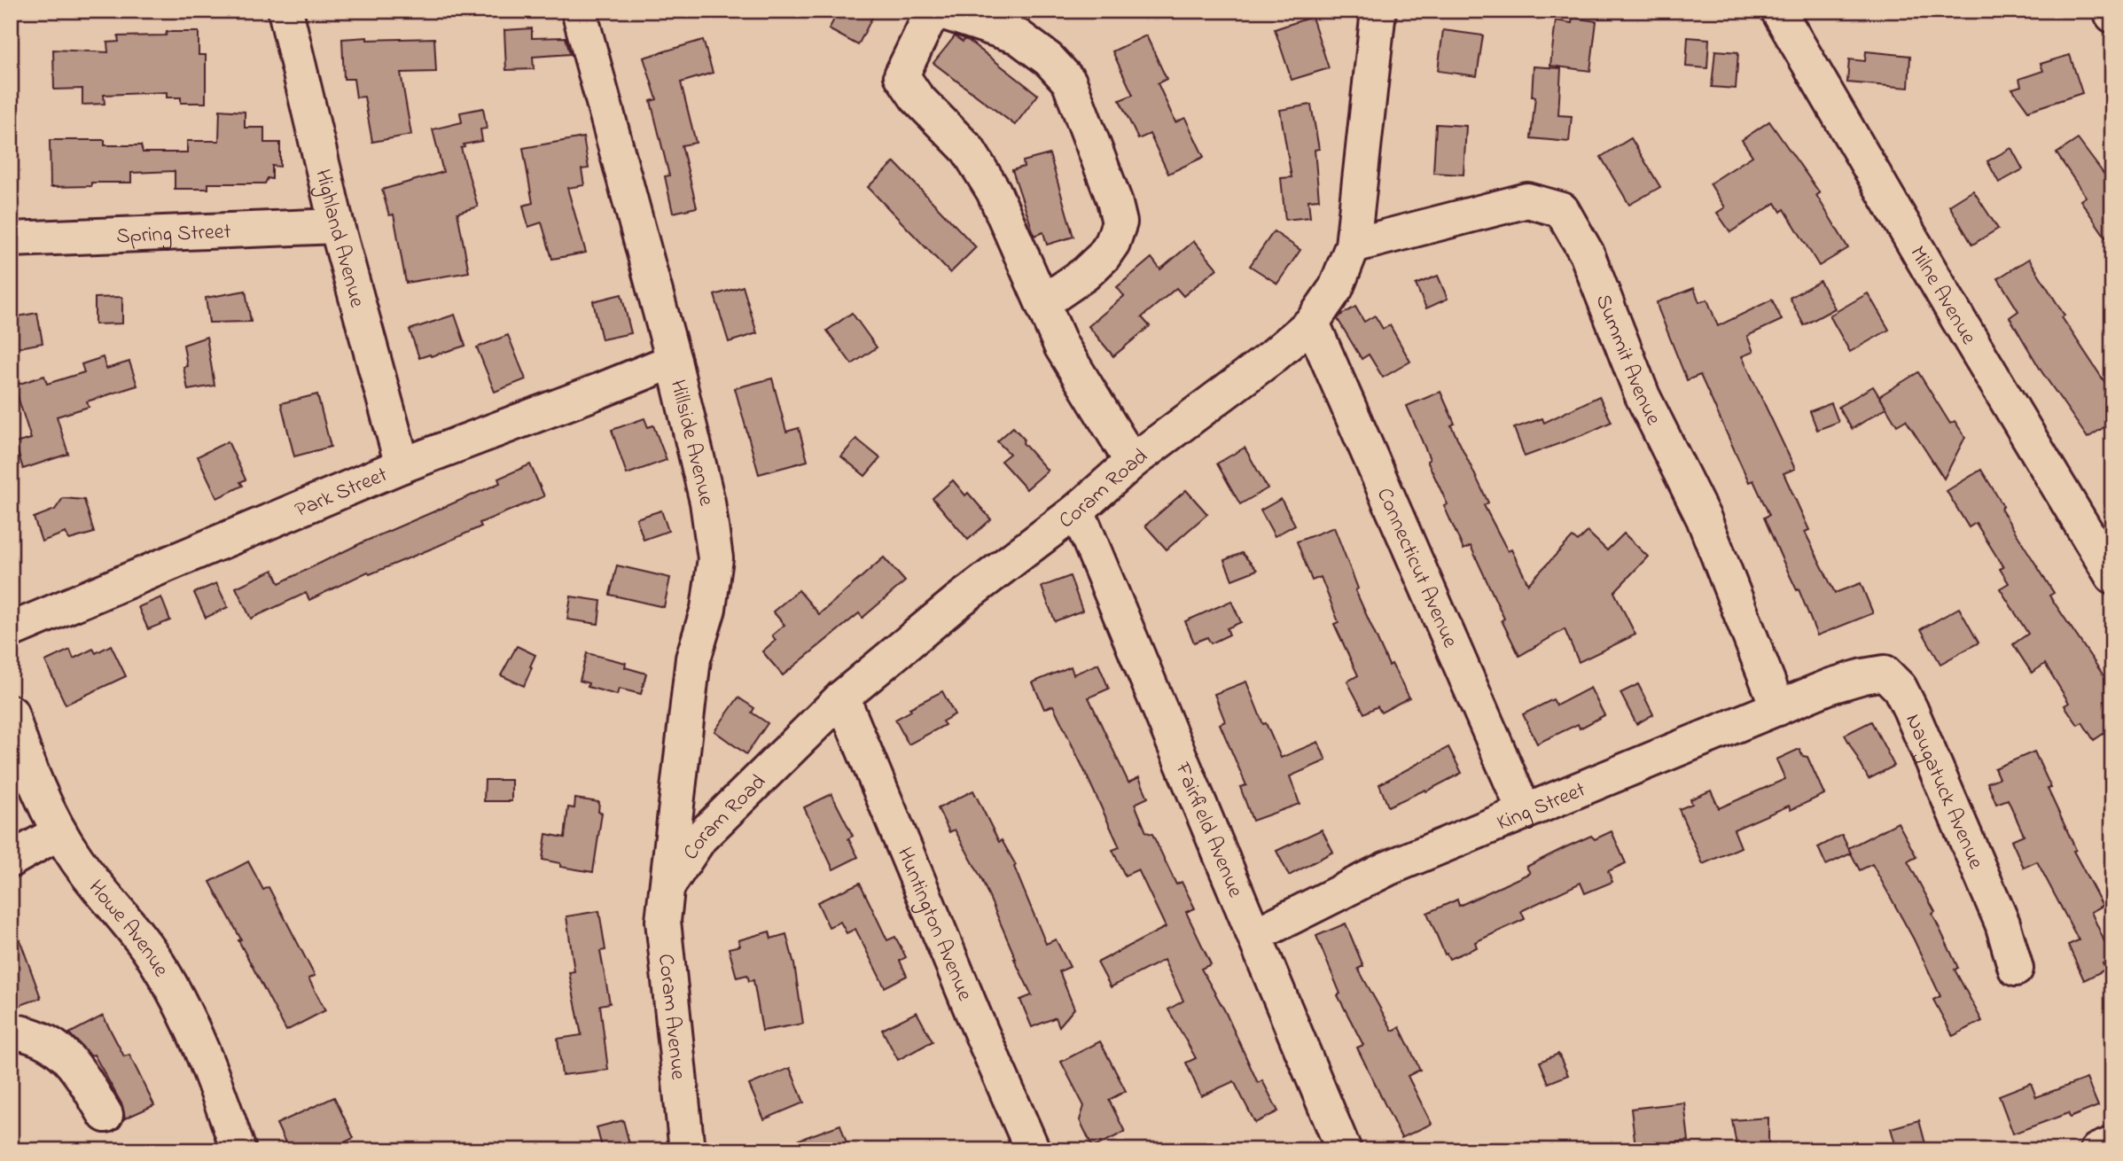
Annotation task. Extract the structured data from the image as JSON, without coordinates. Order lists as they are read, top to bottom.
{
  "streets": {
    "street": [
      "Spring Street",
      "Highland Avenue",
      "Milne Avenue",
      "Summit Avenue",
      "Hillside Avenue",
      "Coram Road",
      "Park Street",
      "Connecticut Avenue",
      "Naugatuck Avenue",
      "King Street",
      "Fairfield Avenue",
      "Huntington Avenue",
      "Howe Avenue",
      "Coram Avenue"
    ]
  },
  "crossings": [
    ["Spring Street", "Highland Avenue"],
    ["Highland Avenue", "Park Street"],
    ["Summit Avenue", "Coram Road"],
    ["Summit Avenue", "King Street"],
    ["Hillside Avenue", "Coram Road"],
    ["Hillside Avenue", "Park Street"],
    ["Hillside Avenue", "Coram Avenue"],
    ["Coram Road", "Connecticut Avenue"],
    ["Coram Road", "Fairfield Avenue"],
    ["Coram Road", "Huntington Avenue"],
    ["Coram Road", "Coram Avenue"],
    ["Connecticut Avenue", "King Street"],
    ["Naugatuck Avenue", "King Street"],
    ["King Street", "Fairfield Avenue"]
  ]
}
